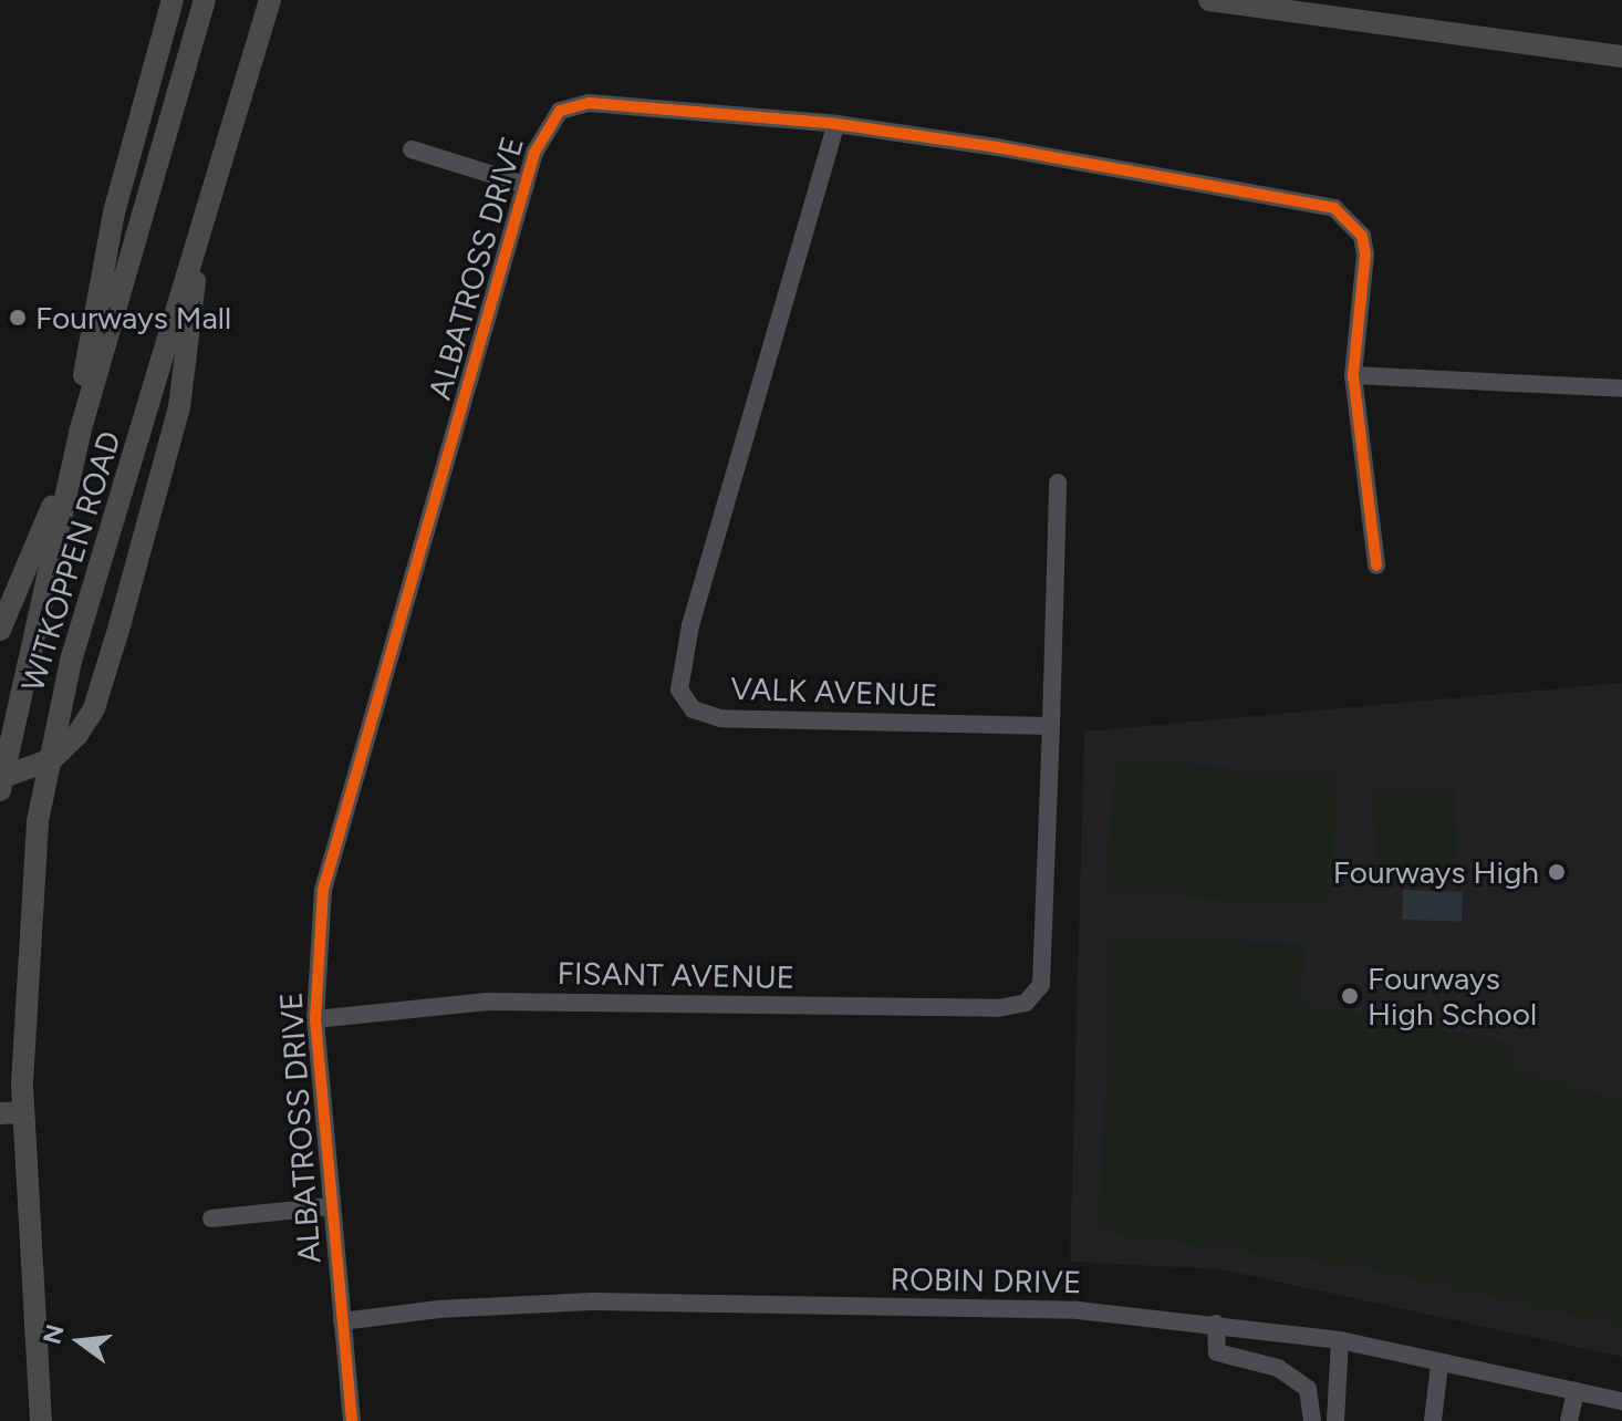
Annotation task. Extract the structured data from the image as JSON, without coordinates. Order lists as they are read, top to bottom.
{
  "streets": {
    "main road": ["WITKOPPEN ROAD"],
    "street": [
      "ALBATROSS DRIVE",
      "VALK AVENUE",
      "FISANT AVENUE",
      "ROBIN DRIVE"
    ]
  },
  "crossings": [
    ["ALBATROSS DRIVE", "VALK AVENUE"],
    ["ALBATROSS DRIVE", "FISANT AVENUE"],
    ["ALBATROSS DRIVE", "ROBIN DRIVE"],
    ["VALK AVENUE", "FISANT AVENUE"]
  ],
  "places": ["Fourways Mall", "Fourways High", "Fourways High School"],
  "north": "left"
}
